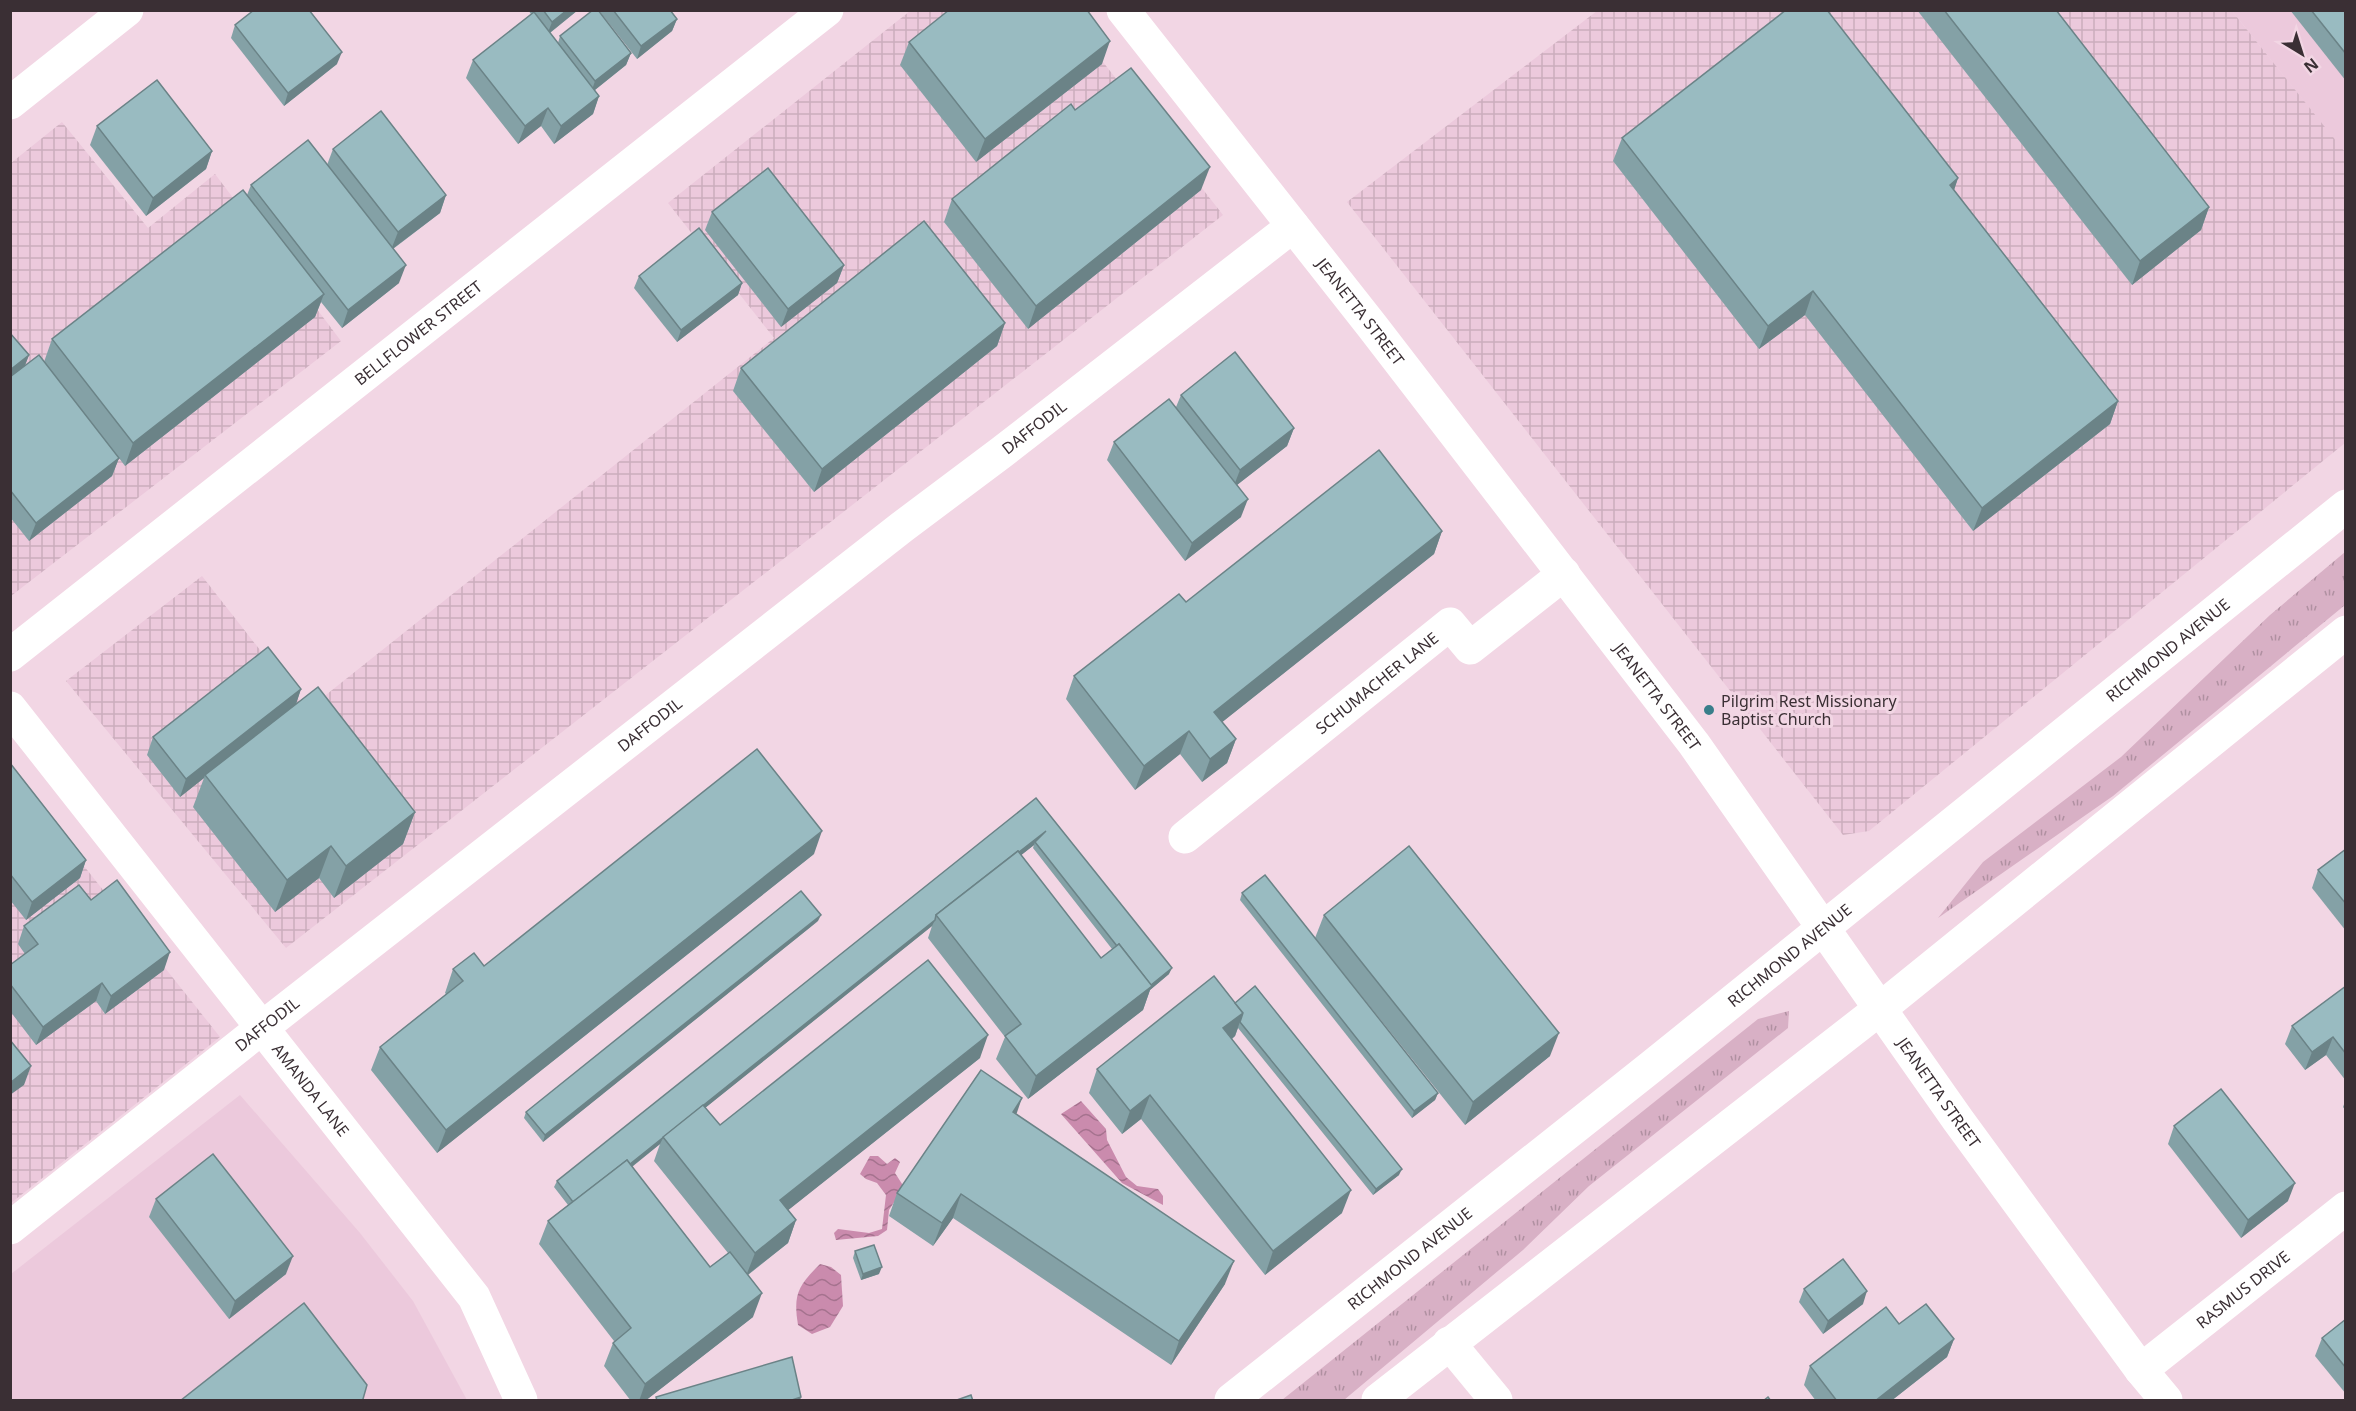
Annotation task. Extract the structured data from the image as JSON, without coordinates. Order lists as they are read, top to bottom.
{
  "streets": {
    "street": [
      "JEANETTA STREET",
      "BELLFLOWER STREET",
      "DAFFODIL",
      "RICHMOND AVENUE",
      "SCHUMACHER LANE",
      "AMANDA LANE",
      "RASMUS DRIVE"
    ]
  },
  "crossings": [
    ["JEANETTA STREET", "DAFFODIL"],
    ["JEANETTA STREET", "RICHMOND AVENUE"],
    ["JEANETTA STREET", "SCHUMACHER LANE"],
    ["JEANETTA STREET", "RASMUS DRIVE"],
    ["DAFFODIL", "AMANDA LANE"]
  ],
  "places": ["Pilgrim Rest Missionary Baptist Church"],
  "north": "bottom right"
}
